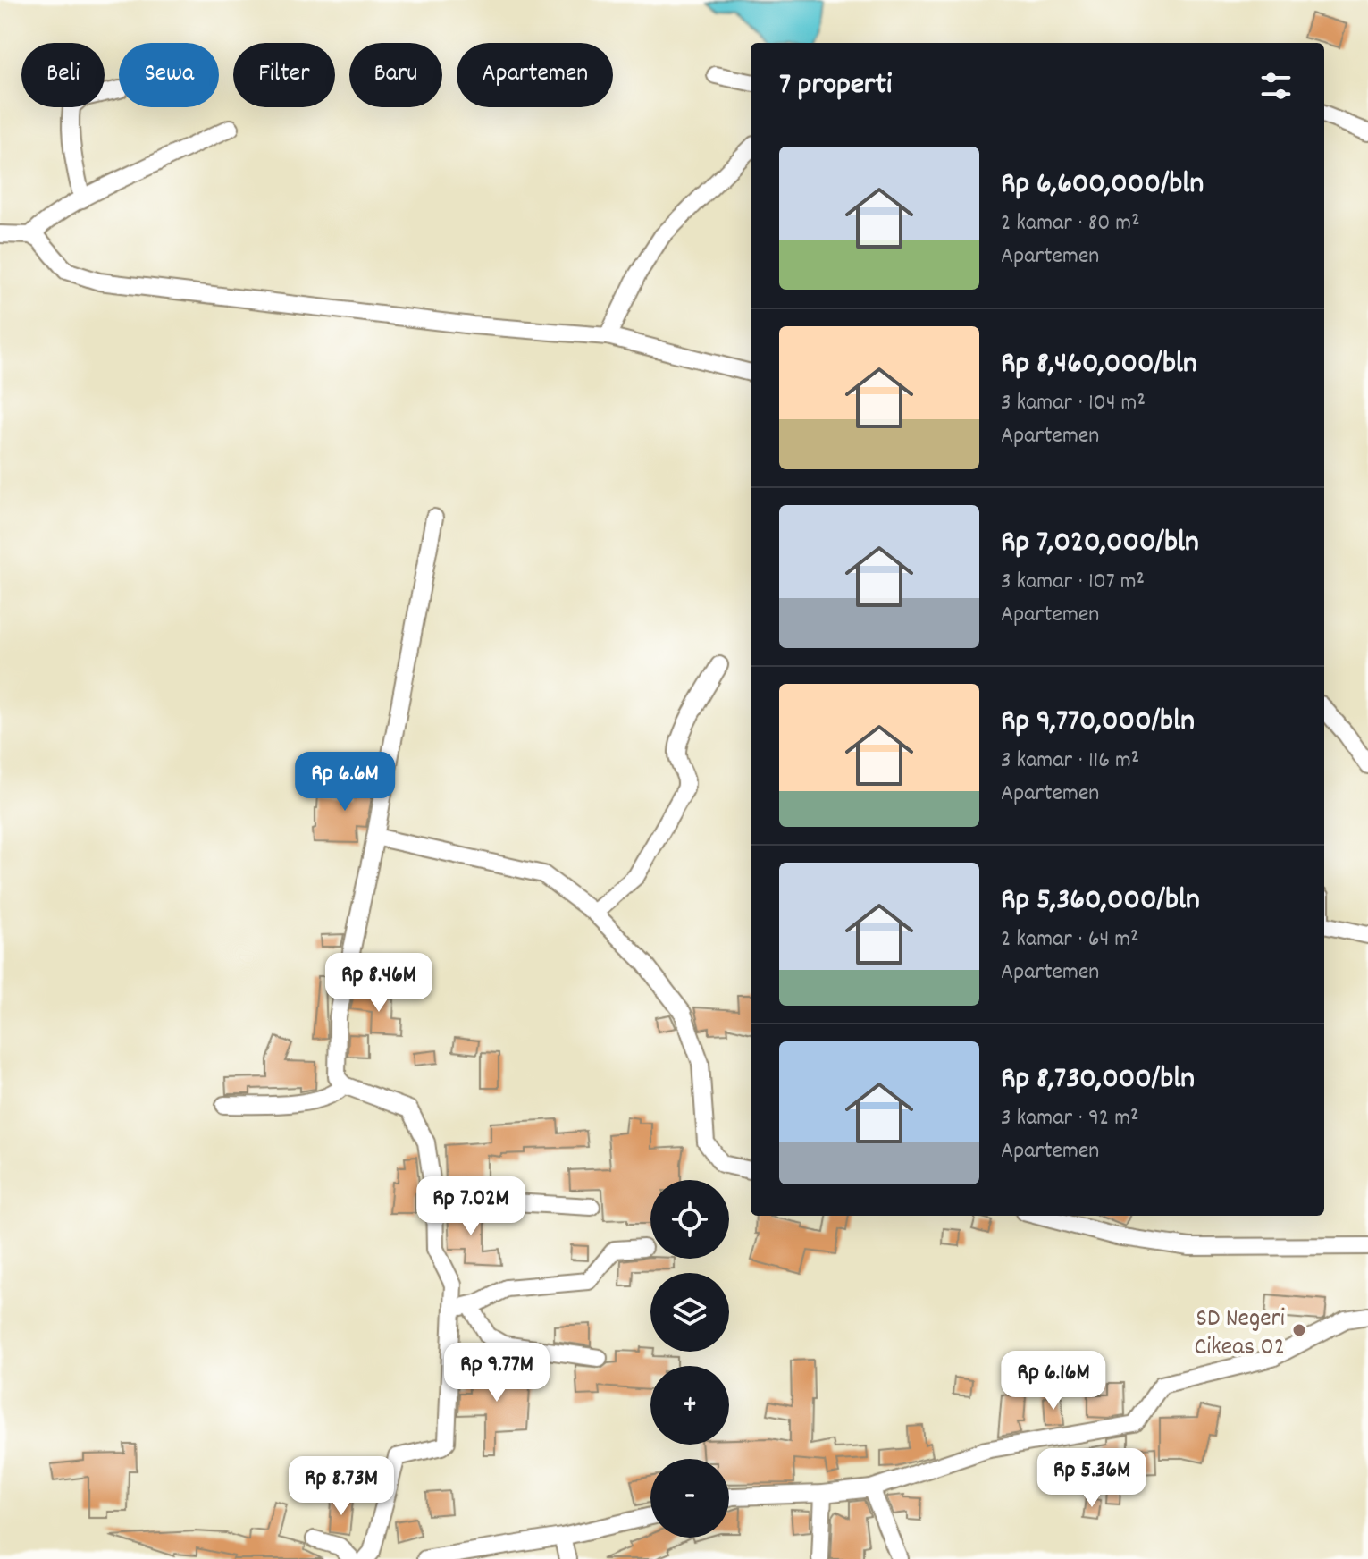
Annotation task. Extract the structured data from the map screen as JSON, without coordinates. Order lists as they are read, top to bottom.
{
  "places": ["SD Negeri Cikeas 02"],
  "page": {
    "chip": [
      "Beli",
      "Sewa",
      "Filter",
      "Baru",
      "Apartemen"
    ],
    "heading": "7 properti",
    "list": [
      {
        "name": "Rp 6,600,000/bln",
        "note": "2 kamar · 80 m² · Apartemen"
      },
      {
        "name": "Rp 8,460,000/bln",
        "note": "3 kamar · 104 m² · Apartemen"
      },
      {
        "name": "Rp 7,020,000/bln",
        "note": "3 kamar · 107 m² · Apartemen"
      },
      {
        "name": "Rp 9,770,000/bln",
        "note": "3 kamar · 116 m² · Apartemen"
      },
      {
        "name": "Rp 5,360,000/bln",
        "note": "2 kamar · 64 m² · Apartemen"
      },
      {
        "name": "Rp 8,730,000/bln",
        "note": "3 kamar · 92 m² · Apartemen"
      }
    ],
    "price": [
      "Rp 6.6M",
      "Rp 8.46M",
      "Rp 7.02M",
      "Rp 9.77M",
      "Rp 6.16M",
      "Rp 5.36M",
      "Rp 8.73M"
    ],
    "map_buttons": ["+", "−"]
  }
}
